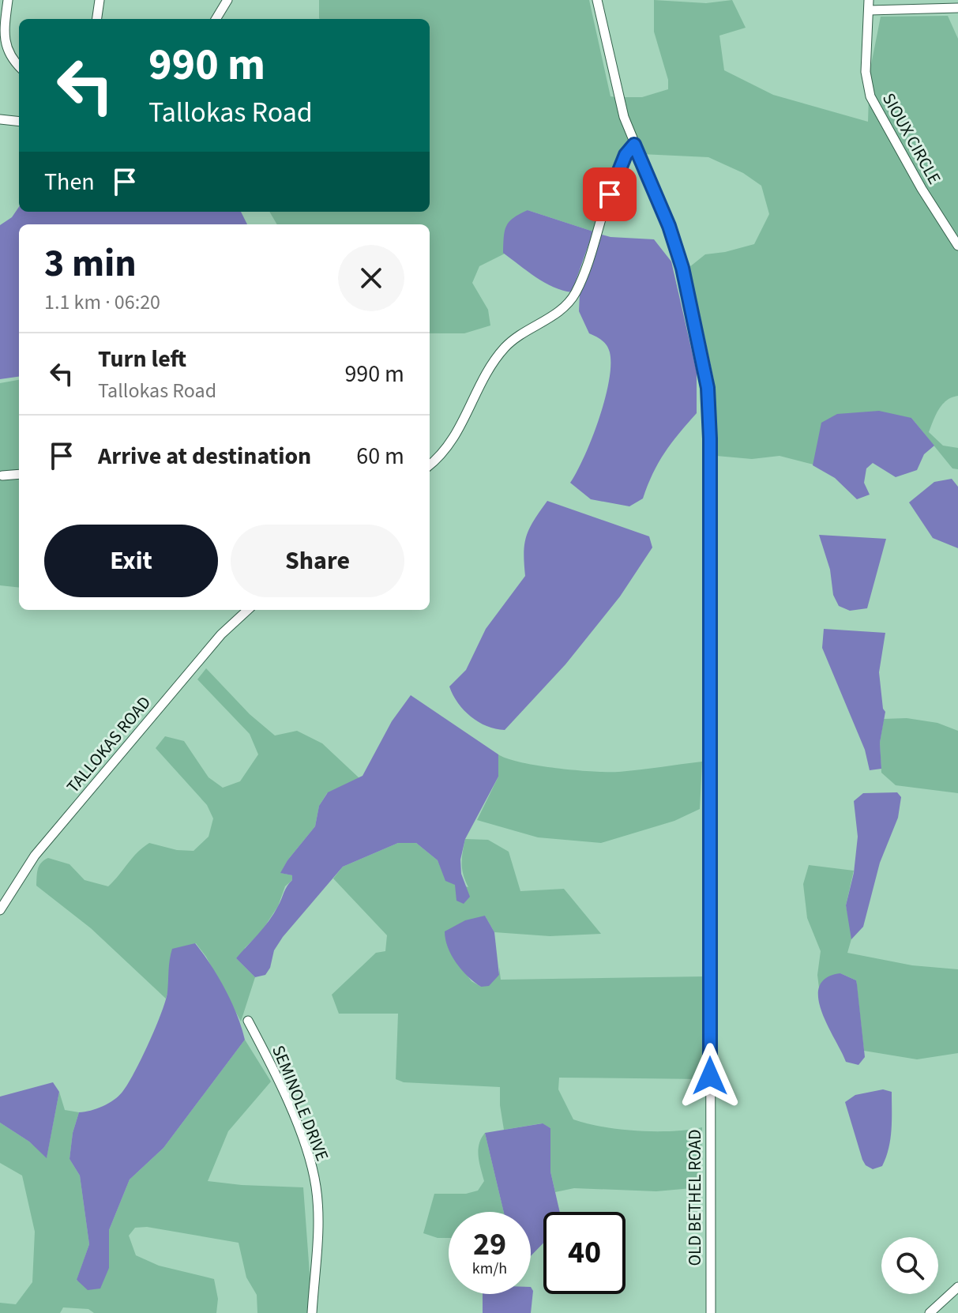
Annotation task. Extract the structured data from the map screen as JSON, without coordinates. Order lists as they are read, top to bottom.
{
  "streets": {
    "street": [
      "SIOUX CIRCLE",
      "TALLOKAS ROAD",
      "SEMINOLE DRIVE",
      "OLD BETHEL ROAD"
    ]
  },
  "page": {
    "turn": ["990 m", "Tallokas Road"],
    "then": "Then",
    "heading": ["3 min", "1.1 km · 06:20"],
    "list": [
      {
        "name": "Turn left",
        "note": "Tallokas Road",
        "value": "990 m"
      },
      {
        "name": "Arrive at destination",
        "value": "60 m"
      }
    ],
    "buttons": ["Exit", "Share"],
    "speed": "29 km/h",
    "limit": "40"
  }
}
